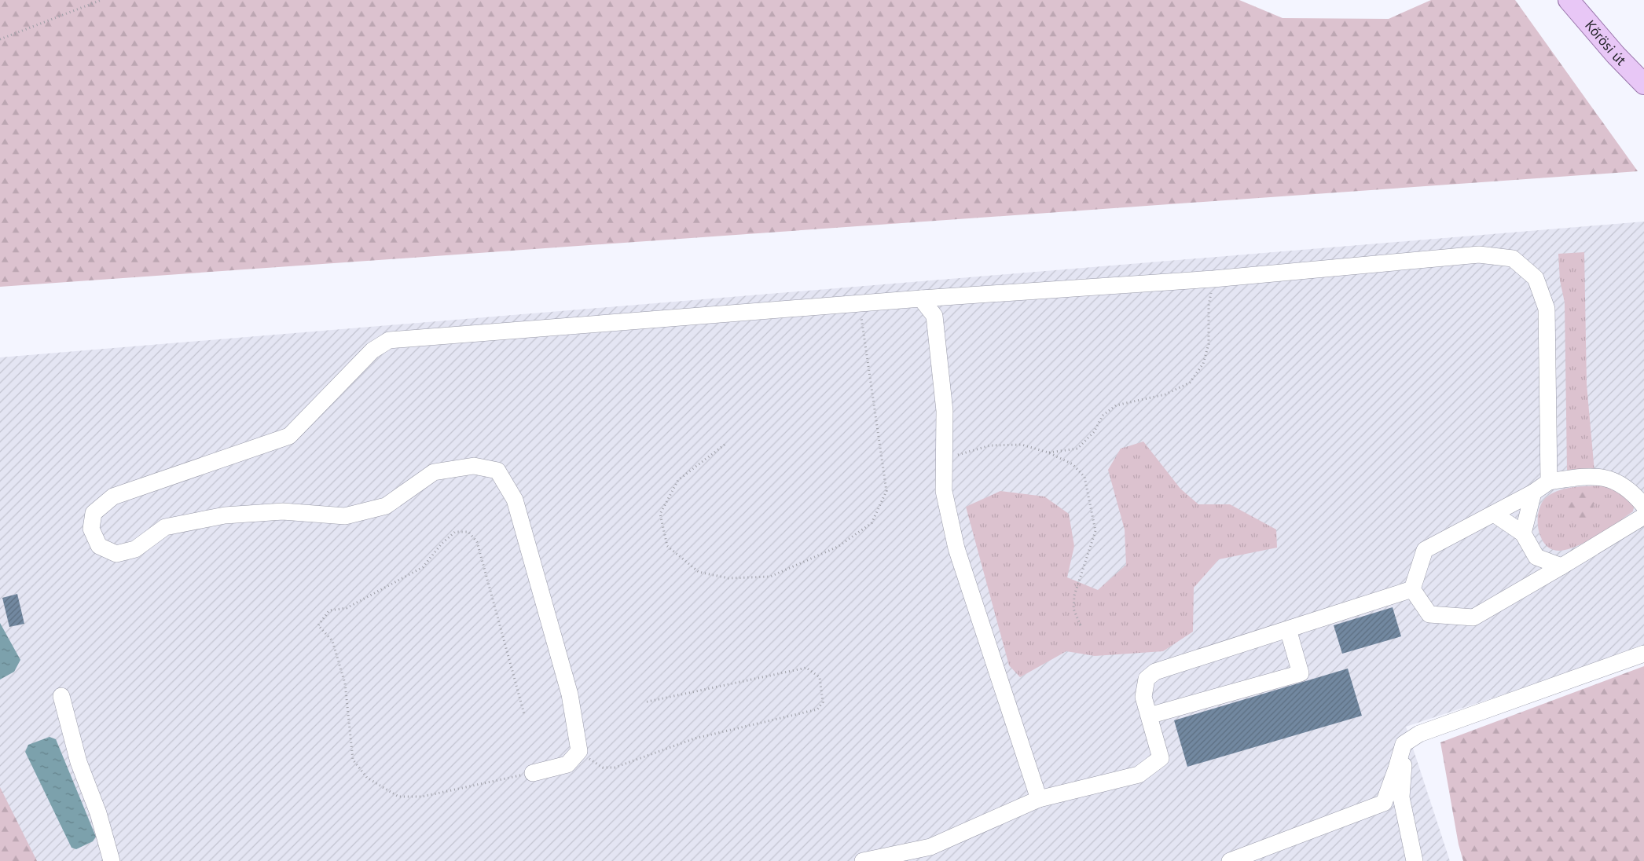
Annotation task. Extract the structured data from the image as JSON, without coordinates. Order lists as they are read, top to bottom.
{
  "streets": {
    "main road": ["Kőrösi út"]
  }
}
